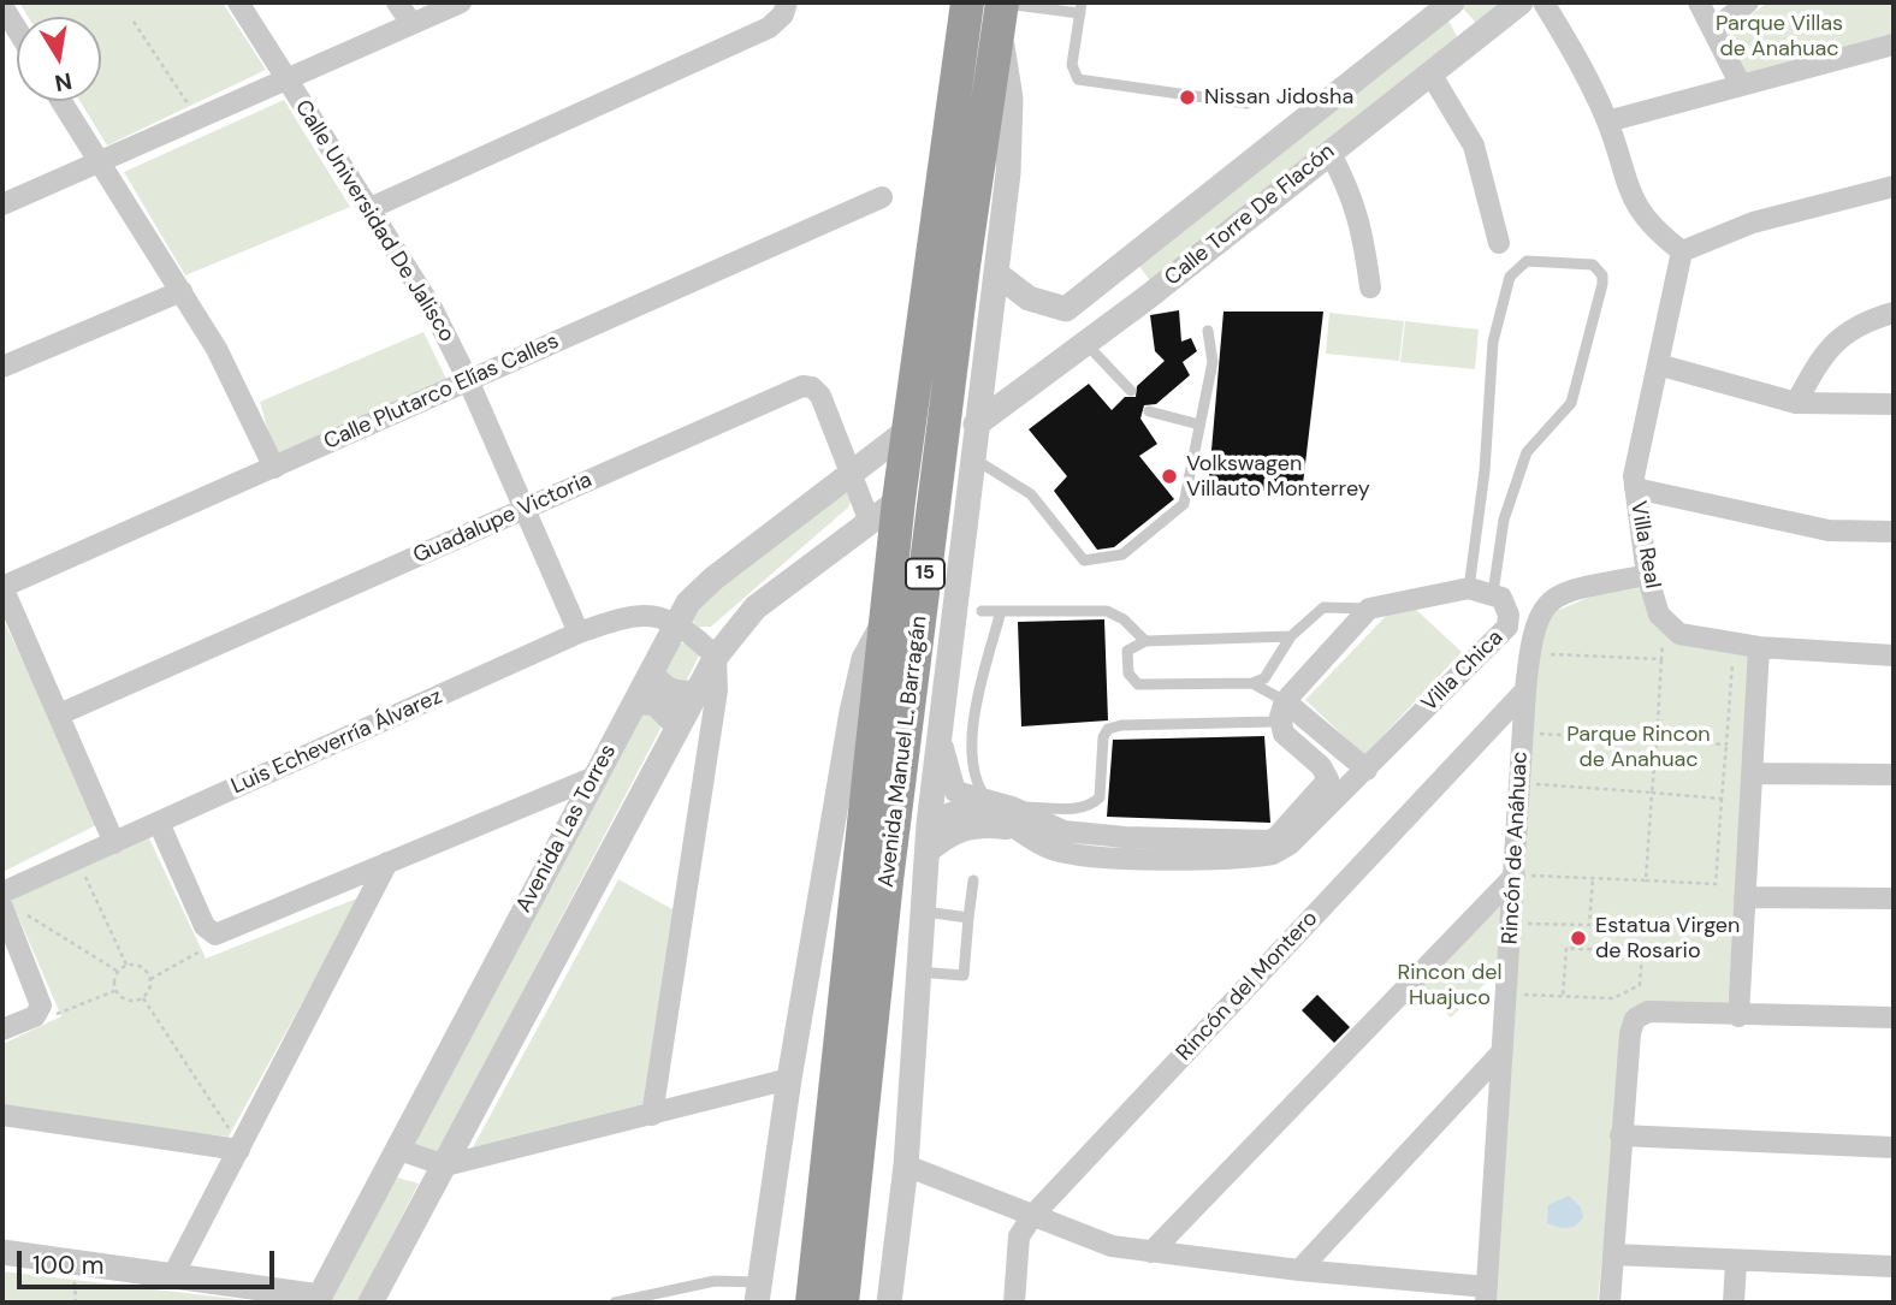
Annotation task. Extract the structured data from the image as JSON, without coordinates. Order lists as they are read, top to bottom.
{
  "streets": {
    "highway": ["15", "Avenida Manuel L. Barragán"],
    "street": [
      "Calle Torre De Flacón",
      "Calle Universidad De Jalisco",
      "Calle Plutarco Elías Calles",
      "Guadalupe Victoria",
      "Villa Real",
      "Villa Chica",
      "Luis Echeverría Álvarez",
      "Avenida Las Torres",
      "Rincón de Anáhuac",
      "Rincón del Montero"
    ]
  },
  "crossings": [
    ["Calle Universidad De Jalisco", "Calle Plutarco Elías Calles"],
    ["Calle Universidad De Jalisco", "Guadalupe Victoria"],
    ["Calle Universidad De Jalisco", "Luis Echeverría Álvarez"],
    ["Guadalupe Victoria", "Avenida Las Torres"],
    ["Villa Real", "Rincón de Anáhuac"],
    ["Luis Echeverría Álvarez", "Avenida Las Torres"],
    ["Avenida Manuel L. Barragán", "Avenida Las Torres"],
    ["Rincón de Anáhuac", "Rincón del Montero"]
  ],
  "parks": ["Parque Villas de Anahuac", "Parque Rincon de Anahuac", "Rincon del Huajuco"],
  "places": ["Nissan Jidosha", "Volkswagen Villauto Monterrey", "Estatua Virgen de Rosario"],
  "scale_bar": "100 m",
  "north": "bottom"
}
